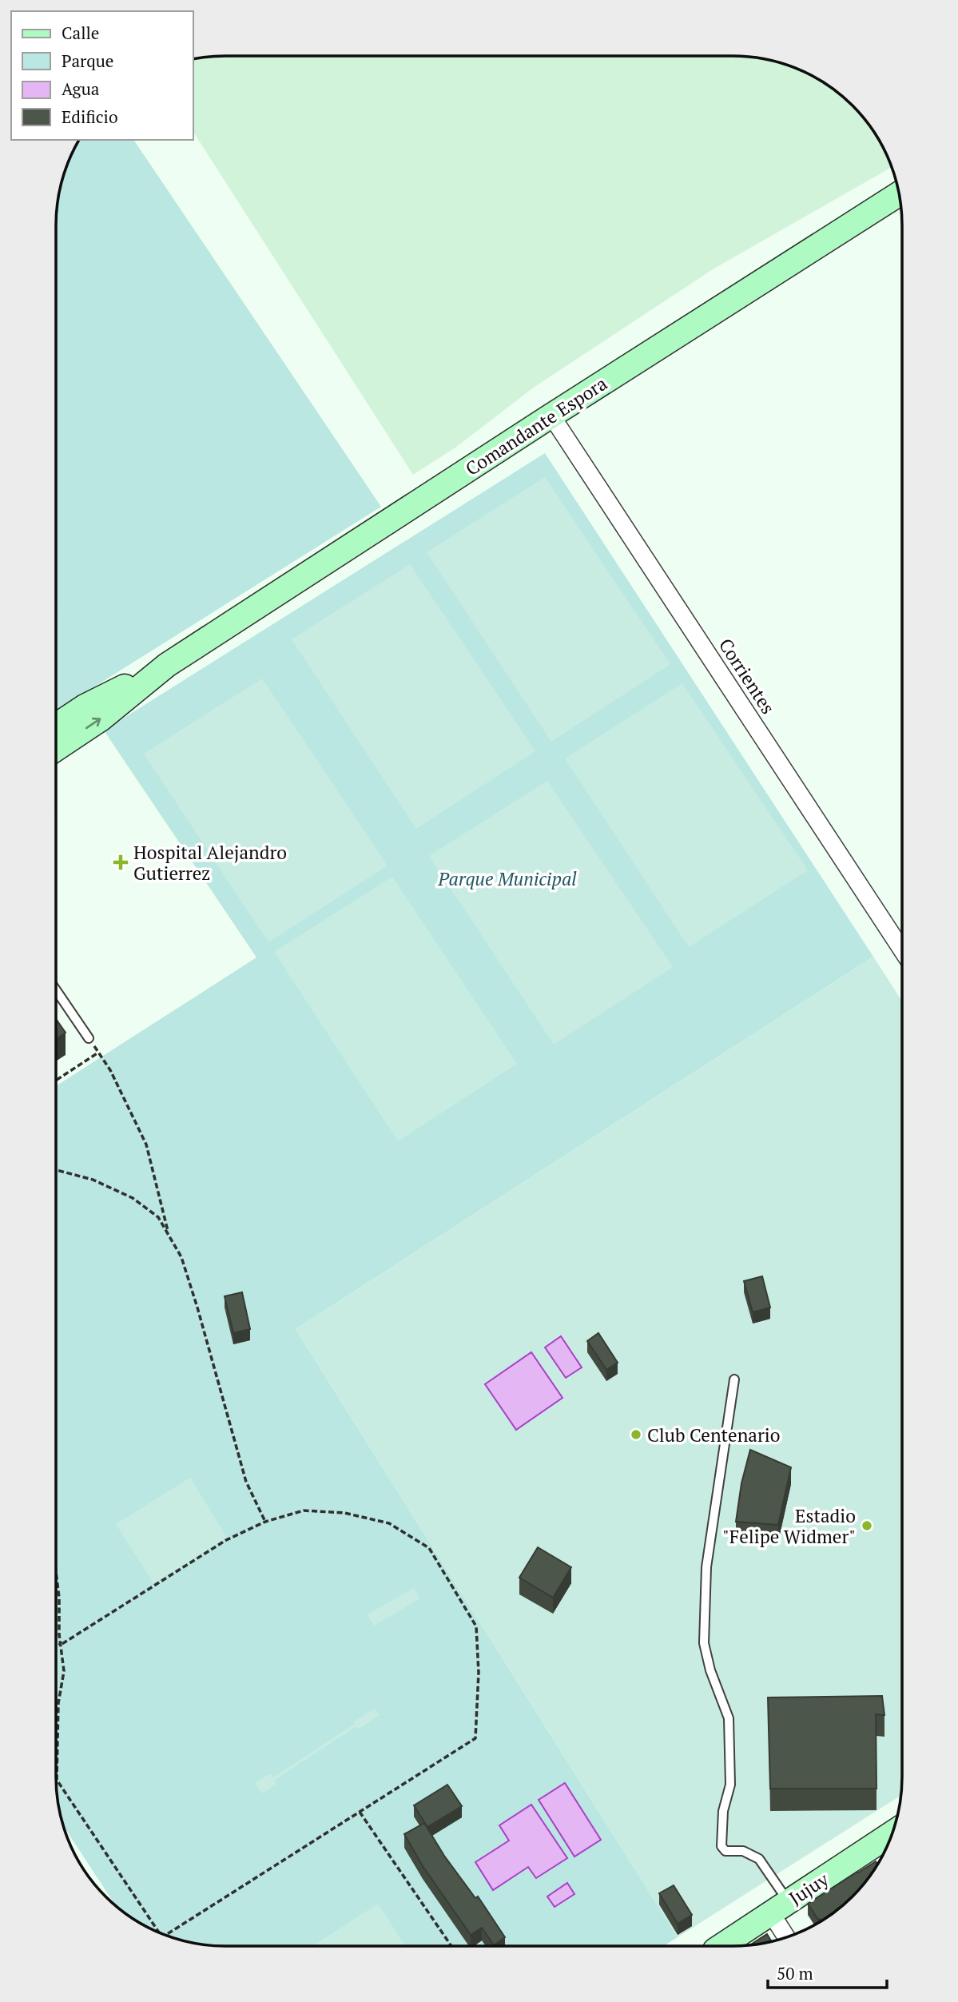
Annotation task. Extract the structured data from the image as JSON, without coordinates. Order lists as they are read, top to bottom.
{
  "streets": {
    "street": ["Comandante Espora", "Corrientes", "Jujuy"]
  },
  "crossings": [
    ["Comandante Espora", "Corrientes"]
  ],
  "parks": ["Parque Municipal"],
  "places": {
    "health": ["Hospital Alejandro Gutierrez"],
    "other": ["Club Centenario", "Estadio \"Felipe Widmer\""]
  },
  "legend": [
    "Calle",
    "Parque",
    "Agua",
    "Edificio"
  ],
  "scale_bar": "50 m"
}
